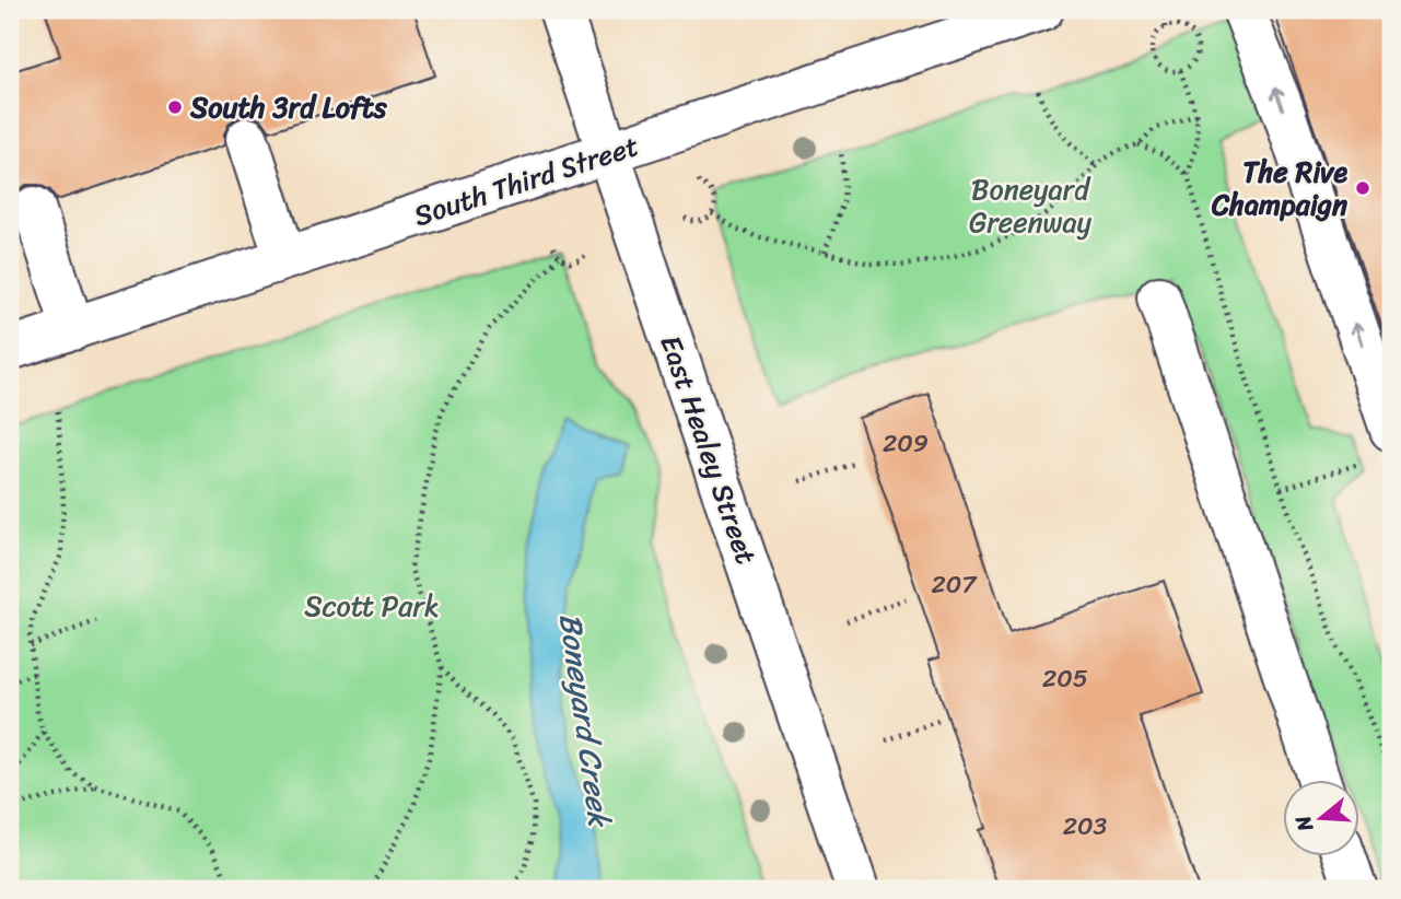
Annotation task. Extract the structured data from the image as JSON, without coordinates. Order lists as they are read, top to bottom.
{
  "streets": {
    "street": ["South Third Street", "East Healey Street"]
  },
  "crossings": [
    ["South Third Street", "East Healey Street"]
  ],
  "water": ["Boneyard Creek"],
  "parks": ["Boneyard Greenway", "Scott Park"],
  "places": ["South 3rd Lofts", "The Rive Champaign"],
  "house_numbers": [
    "209",
    "207",
    "205",
    "203"
  ],
  "north": "left"
}
